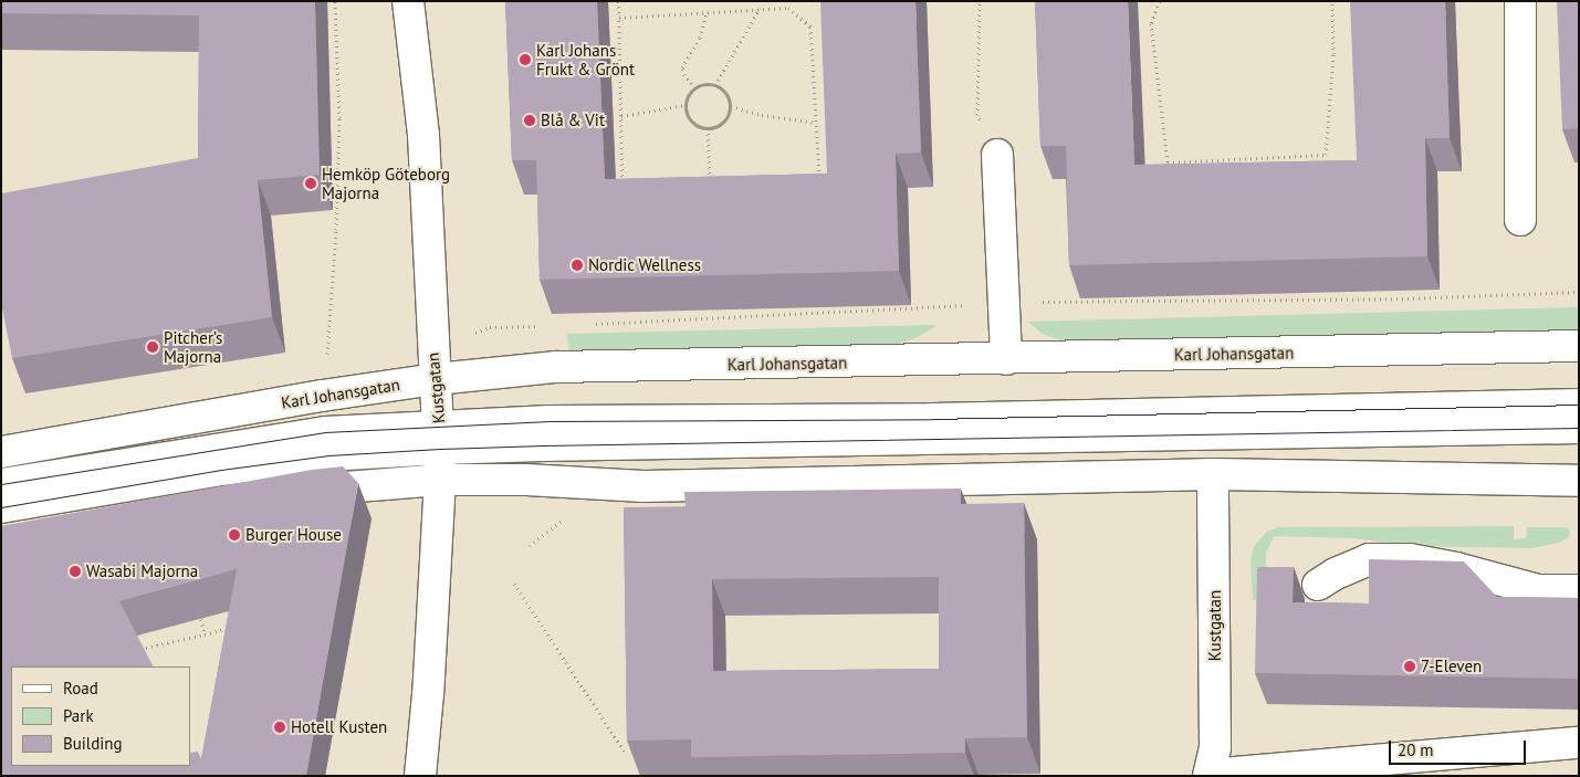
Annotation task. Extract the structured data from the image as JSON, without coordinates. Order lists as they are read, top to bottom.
{
  "streets": {
    "street": ["Karl Johansgatan", "Kustgatan"]
  },
  "crossings": [
    ["Karl Johansgatan", "Kustgatan"]
  ],
  "places": [
    "Karl Johans Frukt & Grönt",
    "Blå & Vit",
    "Hemköp Göteborg Majorna",
    "Nordic Wellness",
    "Pitcher’s Majorna",
    "Burger House",
    "Wasabi Majorna",
    "7-Eleven",
    "Hotell Kusten"
  ],
  "legend": ["Road", "Park", "Building"],
  "scale_bar": "20 m"
}
